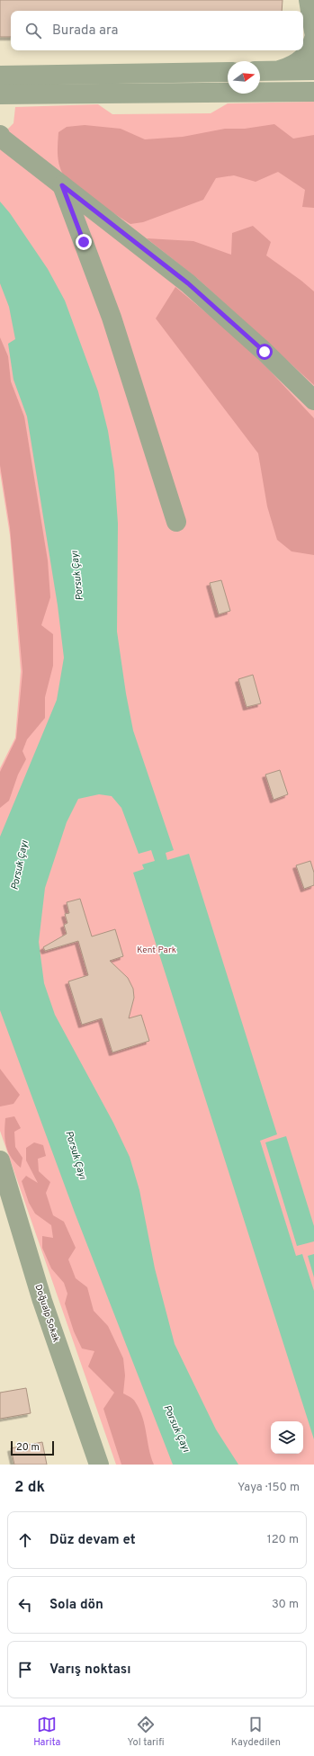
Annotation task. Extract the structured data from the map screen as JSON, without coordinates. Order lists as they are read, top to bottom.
{
  "streets": {
    "street": ["Doğualp Sokak"]
  },
  "water": ["Porsuk Çayı"],
  "parks": ["Kent Park"],
  "scale_bar": "20 m",
  "north": "right",
  "page": {
    "search": "Burada ara",
    "scale": "20 m",
    "heading": ["2 dk", "Yaya · 150 m"],
    "list": [
      ["Düz devam et", "120 m"],
      ["Sola dön", "30 m"],
      "Varış noktası"
    ],
    "nav": ["Harita", "Yol tarifi", "Kaydedilen"]
  }
}
